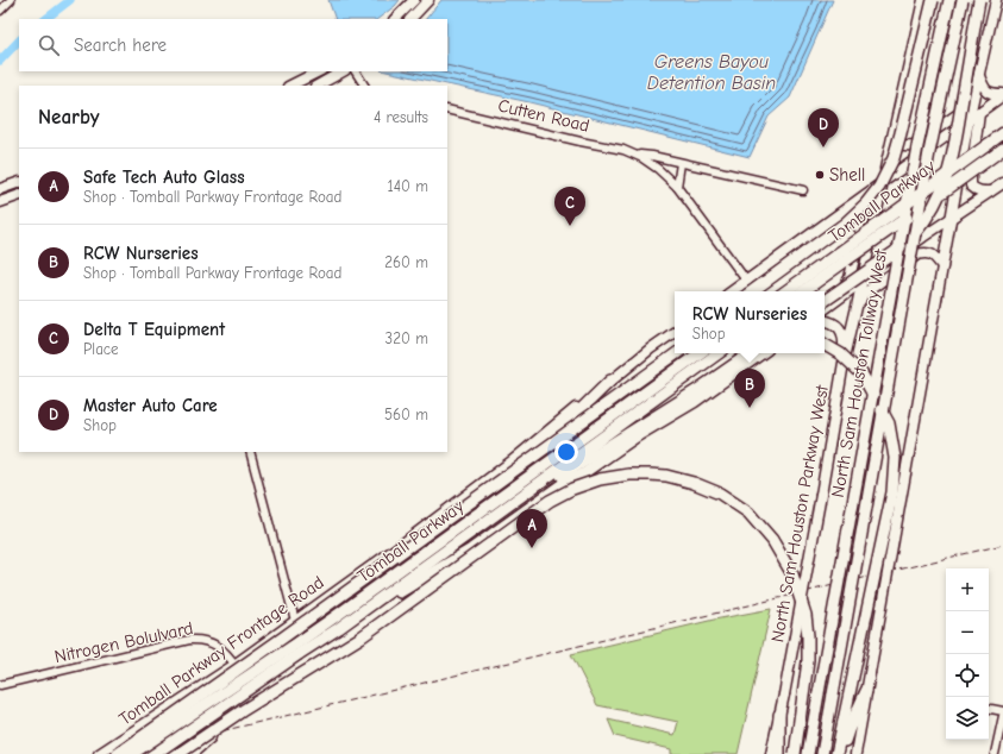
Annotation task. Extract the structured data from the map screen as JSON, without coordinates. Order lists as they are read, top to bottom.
{
  "streets": {
    "highway": ["Tomball Parkway", "North Sam Houston Tollway West"],
    "main road": ["North Sam Houston Parkway West", "Tomball Parkway Frontage Road"],
    "street": ["Cutten Road", "Nitrogen Bolulvard"]
  },
  "crossings": [
    ["Nitrogen Bolulvard", "Tomball Parkway Frontage Road"]
  ],
  "water": ["Greens Bayou Detention Basin"],
  "places": ["Shell"],
  "page": {
    "search": "Search here",
    "heading": ["Nearby", "4 results"],
    "pins": [
      "D",
      "C",
      "B",
      "A"
    ],
    "list": [
      {
        "mark": "A",
        "name": "Safe Tech Auto Glass",
        "note": "Shop · Tomball Parkway Frontage Road",
        "value": "140 m"
      },
      {
        "mark": "B",
        "name": "RCW Nurseries",
        "note": "Shop · Tomball Parkway Frontage Road",
        "value": "260 m"
      },
      {
        "mark": "C",
        "name": "Delta T Equipment",
        "note": "Place",
        "value": "320 m"
      },
      {
        "mark": "D",
        "name": "Master Auto Care",
        "note": "Shop",
        "value": "560 m"
      }
    ],
    "popup": ["RCW Nurseries", "Shop"],
    "map_buttons": ["+", "−"]
  }
}
